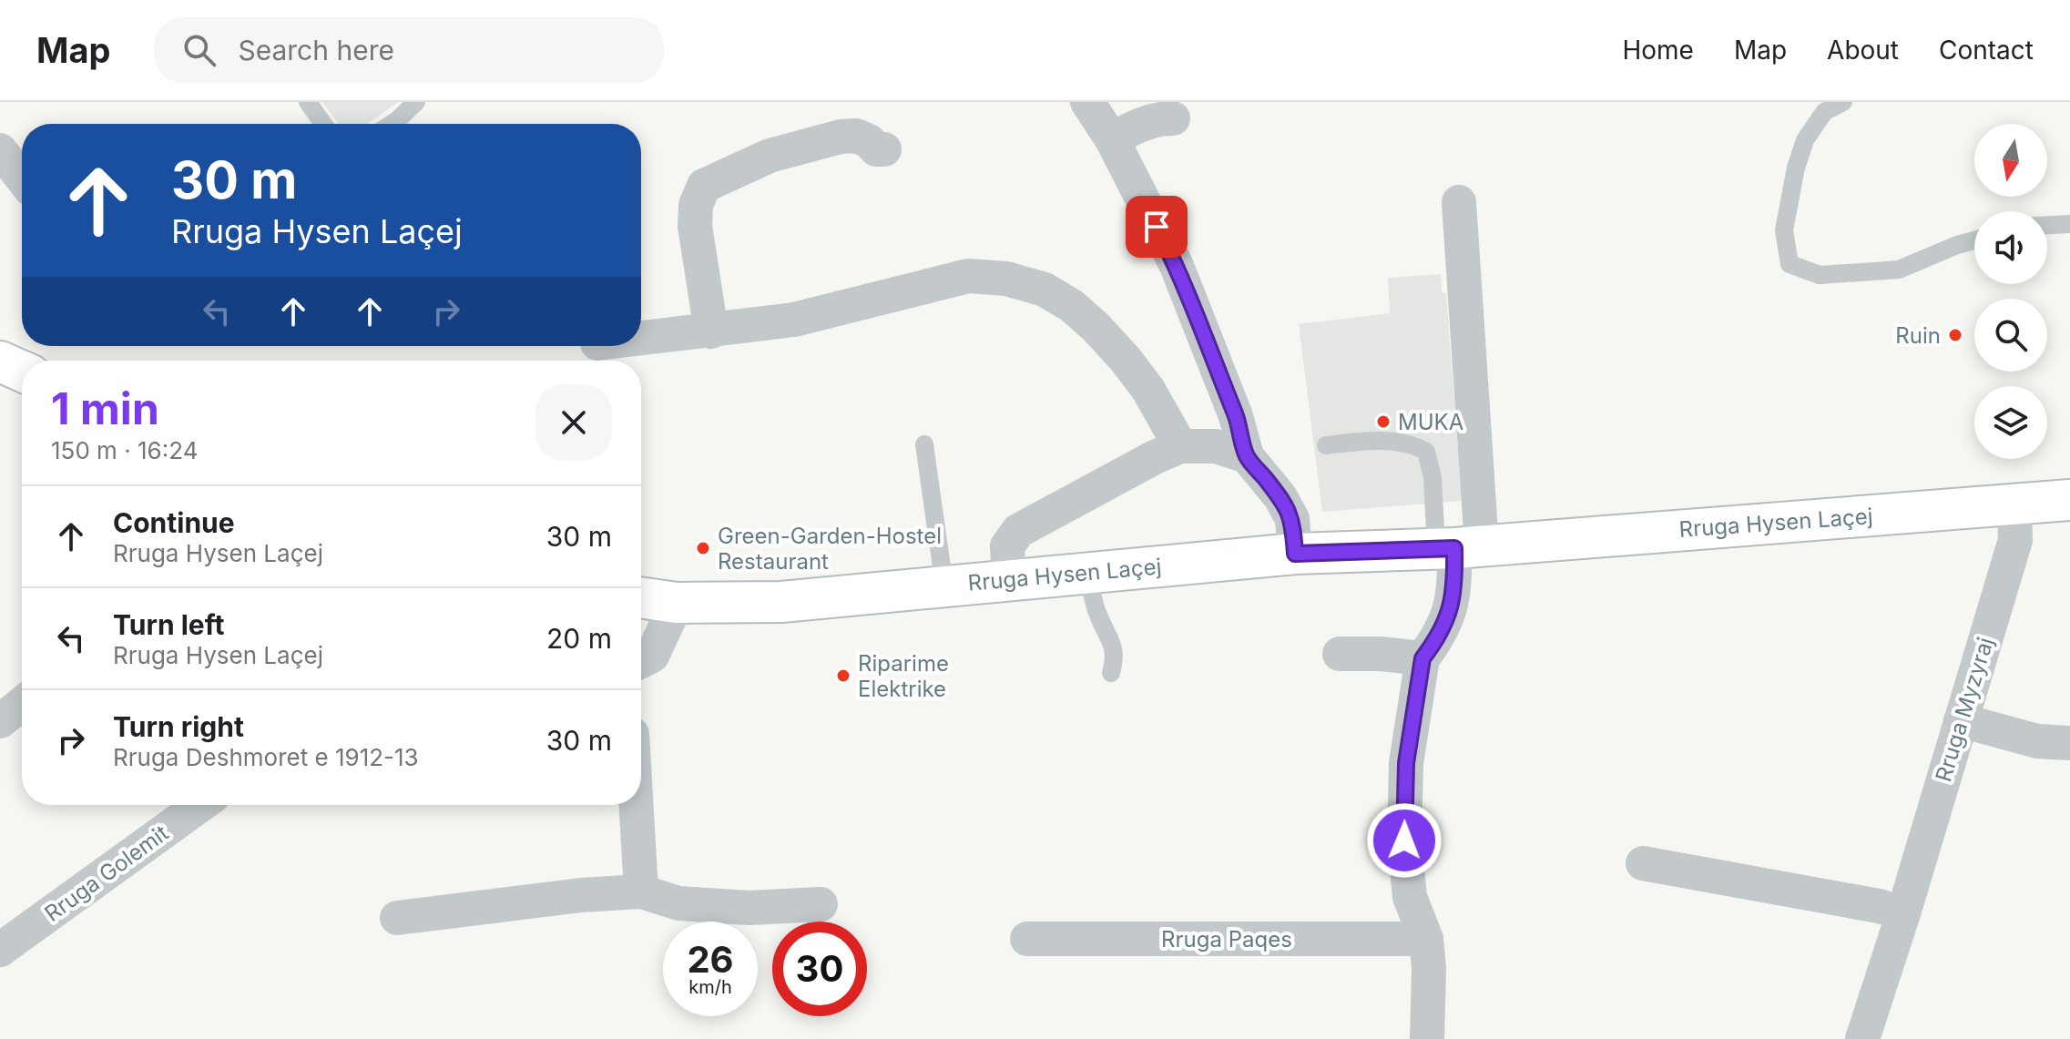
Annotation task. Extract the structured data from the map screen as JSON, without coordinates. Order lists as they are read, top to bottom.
{
  "streets": {
    "main road": ["Rruga Hysen Laçej"],
    "street": ["Rruga Myzyraj", "Rruga Golemit", "Rruga Paqes"]
  },
  "crossings": [
    ["Rruga Hysen Laçej", "Rruga Myzyraj"]
  ],
  "places": [
    "Ruin",
    "MUKA",
    "Green-Garden-Hostel Restaurant",
    "Riparime Elektrike"
  ],
  "north": "bottom",
  "page": {
    "header": "Map",
    "search": "Search here",
    "nav": [
      "Home",
      "Map",
      "About",
      "Contact"
    ],
    "turn": ["30 m", "Rruga Hysen Laçej"],
    "heading": ["1 min", "150 m · 16:24"],
    "list": [
      {
        "name": "Continue",
        "note": "Rruga Hysen Laçej",
        "value": "30 m"
      },
      {
        "name": "Turn left",
        "note": "Rruga Hysen Laçej",
        "value": "20 m"
      },
      {
        "name": "Turn right",
        "note": "Rruga Deshmoret e 1912-13",
        "value": "30 m"
      }
    ],
    "speed": "26 km/h",
    "limit": "30"
  }
}
